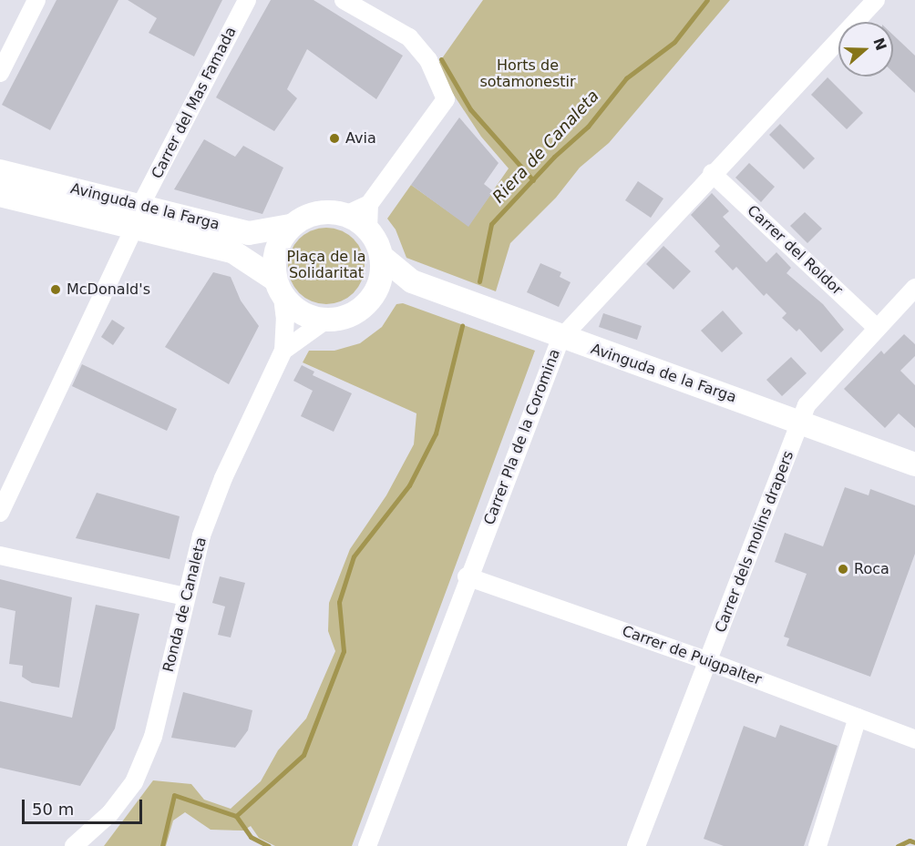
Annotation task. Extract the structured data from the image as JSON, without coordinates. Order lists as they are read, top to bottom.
{
  "streets": {
    "street": [
      "Carrer del Mas Famada",
      "Avinguda de la Farga",
      "Carrer del Roldor",
      "Carrer Pla de la Coromina",
      "Carrer dels molins drapers",
      "Ronda de Canaleta",
      "Carrer de Puigpalter"
    ]
  },
  "crossings": [
    ["Carrer del Mas Famada", "Avinguda de la Farga"],
    ["Avinguda de la Farga", "Carrer Pla de la Coromina"],
    ["Avinguda de la Farga", "Carrer dels molins drapers"],
    ["Avinguda de la Farga", "Ronda de Canaleta"],
    ["Carrer del Roldor", "Carrer Pla de la Coromina"],
    ["Carrer del Roldor", "Carrer dels molins drapers"],
    ["Carrer Pla de la Coromina", "Carrer de Puigpalter"],
    ["Carrer dels molins drapers", "Carrer de Puigpalter"]
  ],
  "water": ["Riera de Canaleta"],
  "parks": ["Horts de sotamonestir", "Plaça de la Solidaritat"],
  "places": ["Avia", "McDonald's", "Roca"],
  "scale_bar": "50 m",
  "north": "right"
}
